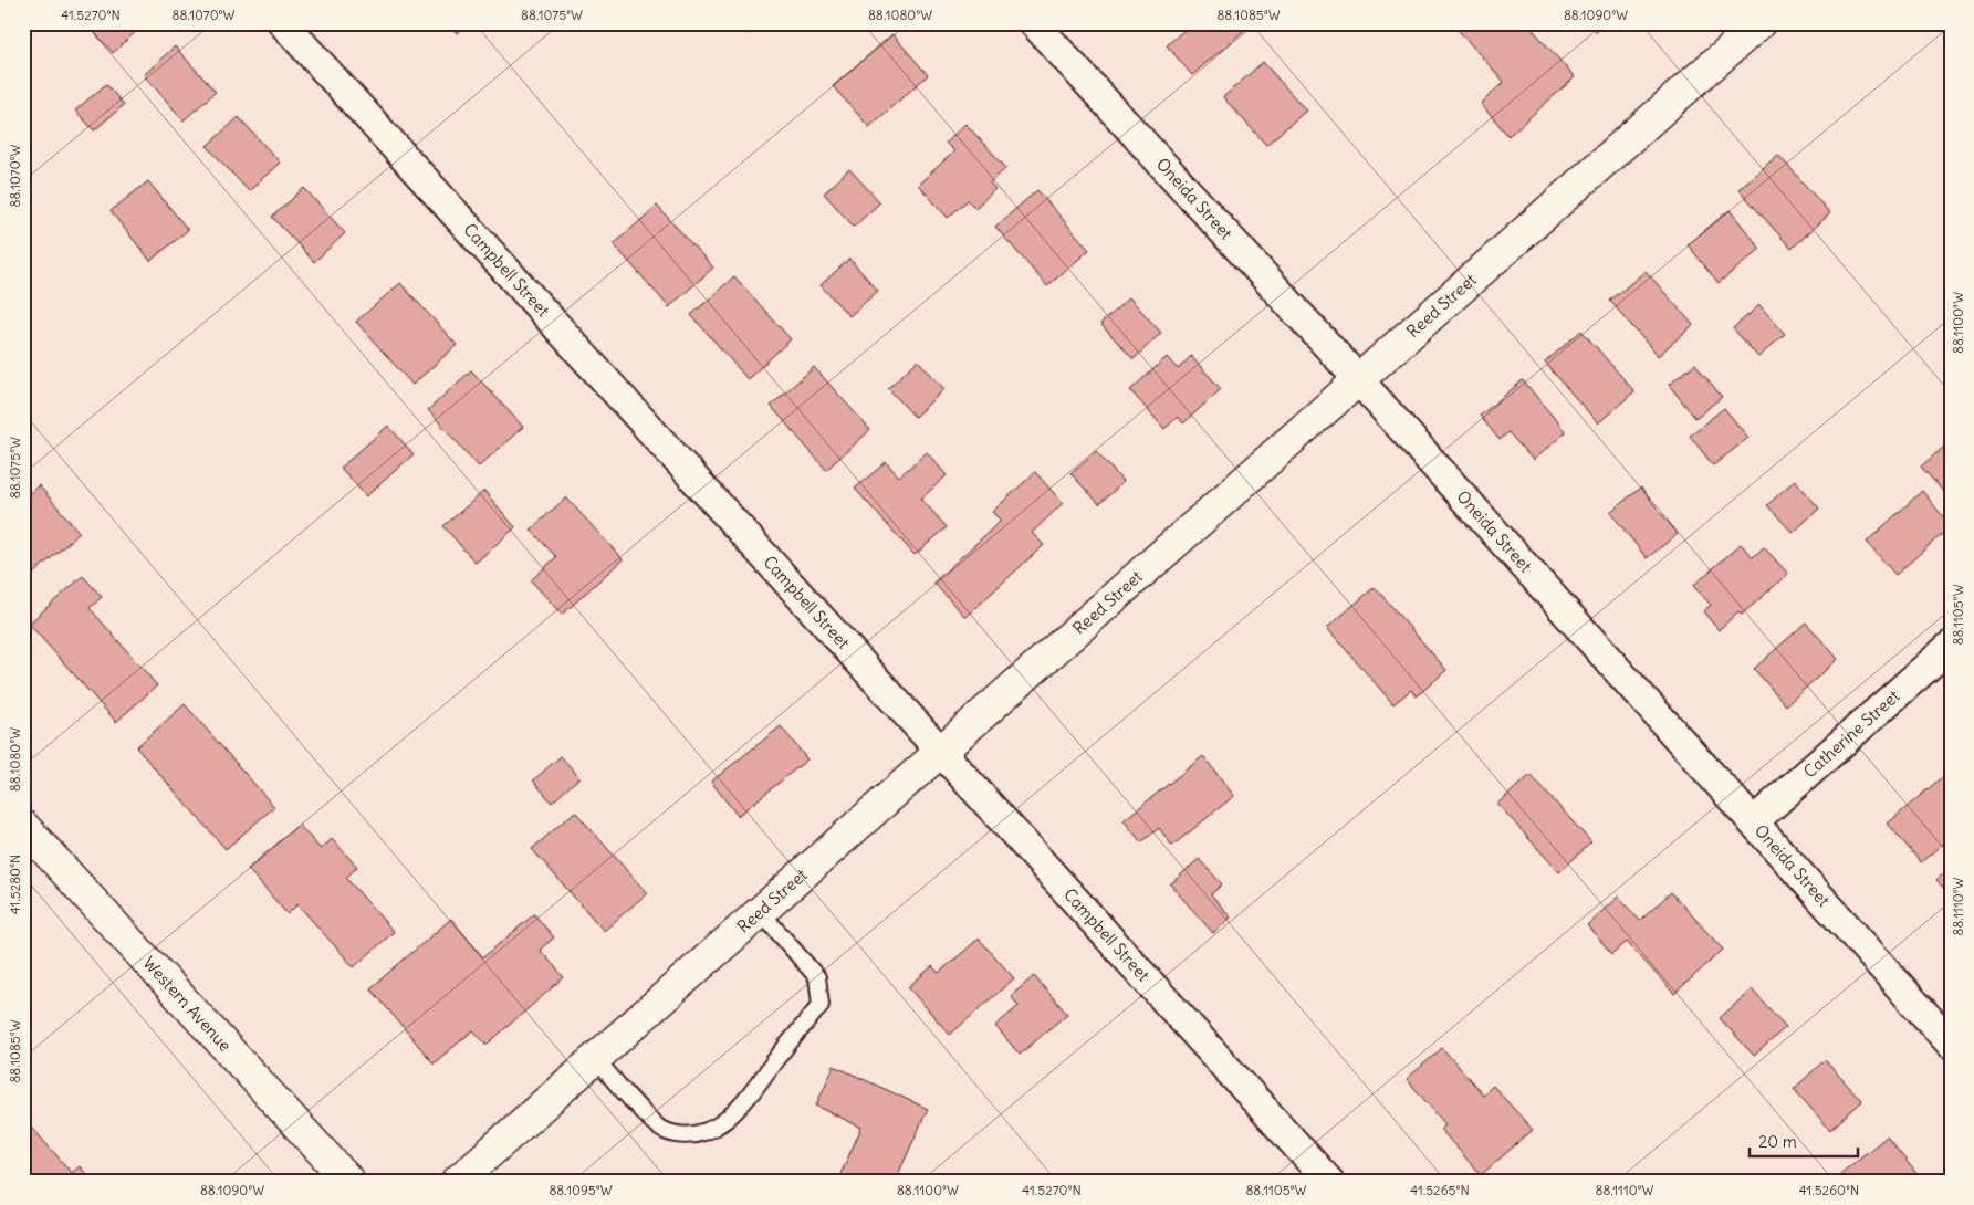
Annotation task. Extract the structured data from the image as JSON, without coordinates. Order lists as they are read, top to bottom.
{
  "streets": {
    "street": [
      "Oneida Street",
      "Campbell Street",
      "Reed Street",
      "Catherine Street",
      "Western Avenue"
    ]
  },
  "crossings": [
    ["Oneida Street", "Reed Street"],
    ["Oneida Street", "Catherine Street"],
    ["Campbell Street", "Reed Street"]
  ],
  "scale_bar": "20 m",
  "coordinates": [
    "41.5270°N",
    "88.1070°W",
    "88.1075°W",
    "88.1080°W",
    "88.1085°W",
    "88.1090°W",
    "88.1100°W",
    "88.1105°W",
    "41.5280°N",
    "88.1110°W",
    "88.1095°W",
    "41.5265°N",
    "41.5260°N"
  ]
}
